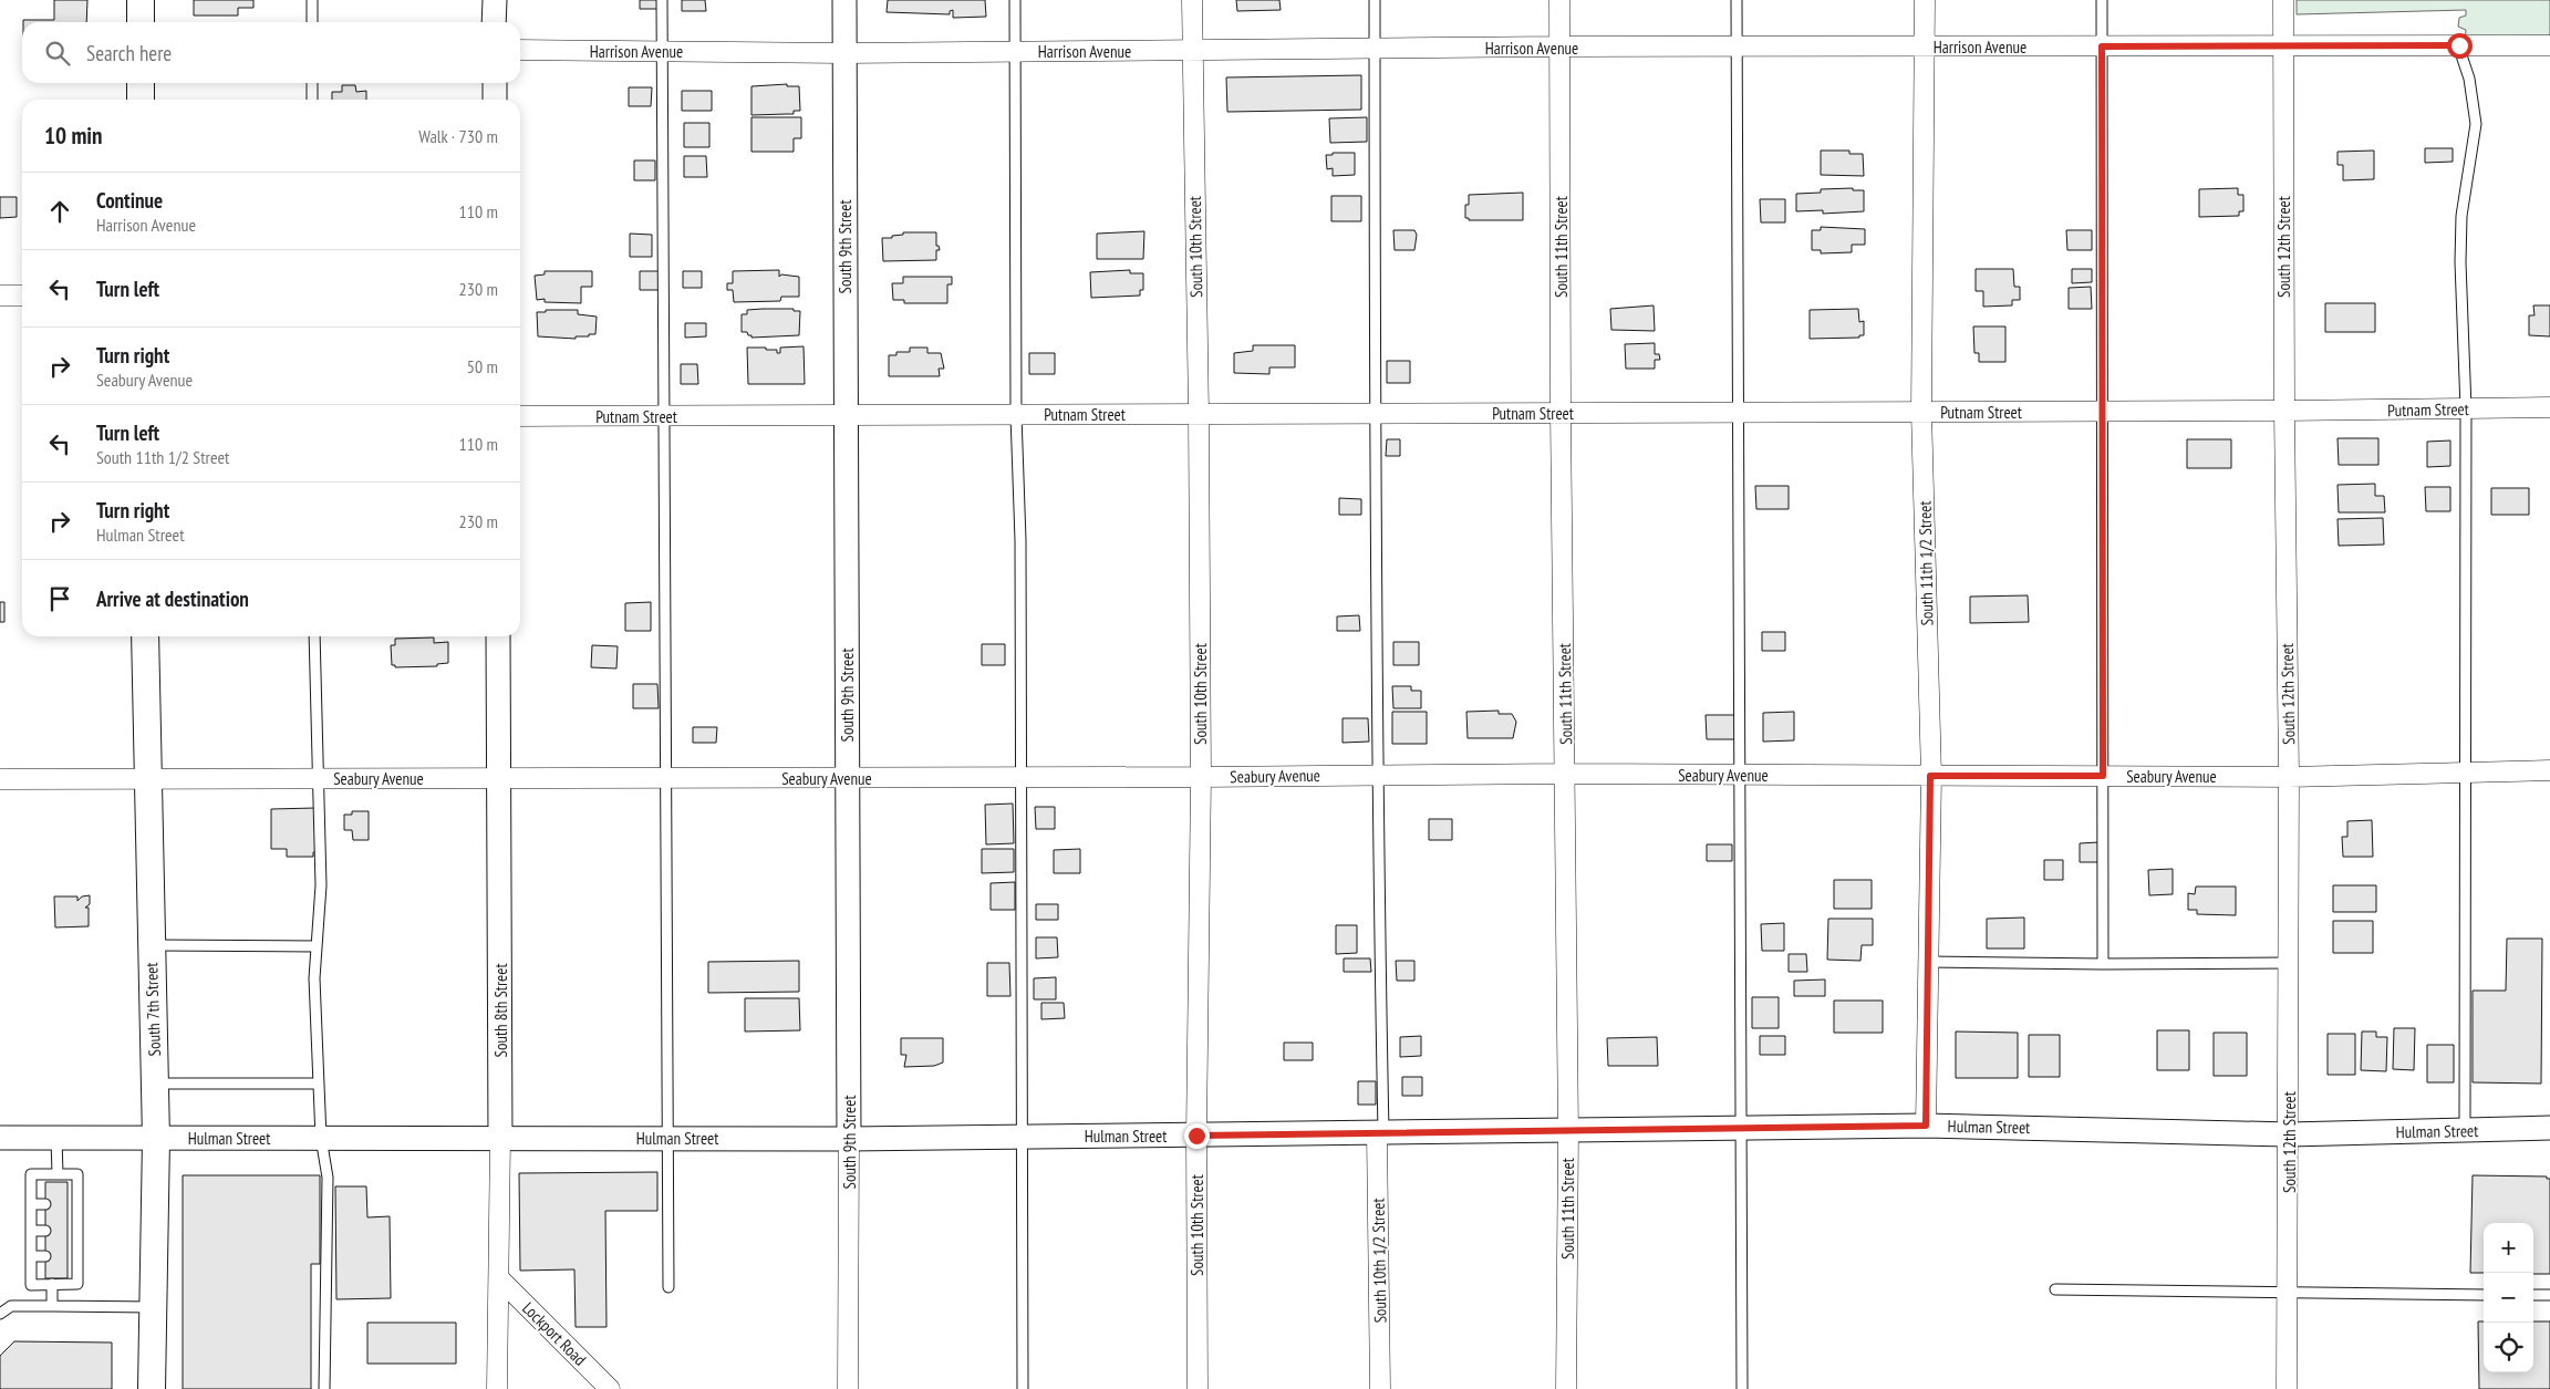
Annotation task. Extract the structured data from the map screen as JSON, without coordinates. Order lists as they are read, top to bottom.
{
  "streets": {
    "main road": ["South 7th Street"],
    "street": [
      "Harrison Avenue",
      "South 9th Street",
      "South 10th Street",
      "South 11th Street",
      "South 12th Street",
      "Putnam Street",
      "South 11th 1/2 Street",
      "Seabury Avenue",
      "South 8th Street",
      "Hulman Street",
      "South 10th 1/2 Street",
      "Lockport Road"
    ]
  },
  "crossings": [
    ["Harrison Avenue", "South 9th Street"],
    ["Harrison Avenue", "South 10th Street"],
    ["Harrison Avenue", "South 11th Street"],
    ["Harrison Avenue", "South 12th Street"],
    ["Harrison Avenue", "South 11th 1/2 Street"],
    ["South 9th Street", "Putnam Street"],
    ["South 9th Street", "Seabury Avenue"],
    ["South 9th Street", "Hulman Street"],
    ["South 10th Street", "Putnam Street"],
    ["South 10th Street", "Seabury Avenue"],
    ["South 10th Street", "Hulman Street"],
    ["South 11th Street", "Putnam Street"],
    ["South 11th Street", "Seabury Avenue"],
    ["South 11th Street", "Hulman Street"],
    ["South 12th Street", "Putnam Street"],
    ["South 12th Street", "Seabury Avenue"],
    ["South 12th Street", "Hulman Street"],
    ["Putnam Street", "South 11th 1/2 Street"],
    ["South 11th 1/2 Street", "Seabury Avenue"],
    ["South 11th 1/2 Street", "Hulman Street"],
    ["Seabury Avenue", "South 7th Street"],
    ["Seabury Avenue", "South 8th Street"],
    ["South 7th Street", "Hulman Street"],
    ["South 8th Street", "Hulman Street"],
    ["South 8th Street", "Lockport Road"],
    ["Hulman Street", "South 10th 1/2 Street"]
  ],
  "page": {
    "search": "Search here",
    "heading": ["10 min", "Walk · 730 m"],
    "list": [
      ["Continue", "Harrison Avenue", "110 m"],
      ["Turn left", "230 m"],
      ["Turn right", "Seabury Avenue", "50 m"],
      ["Turn left", "South 11th 1/2 Street", "110 m"],
      ["Turn right", "Hulman Street", "230 m"],
      "Arrive at destination"
    ],
    "map_buttons": ["+", "−"]
  }
}
